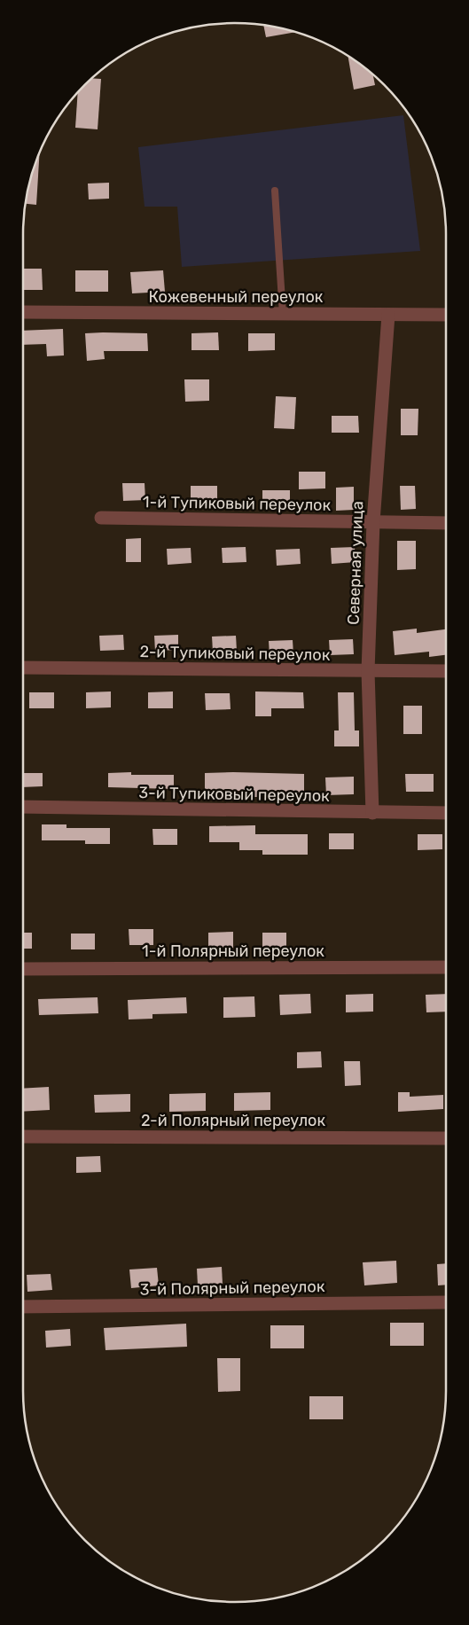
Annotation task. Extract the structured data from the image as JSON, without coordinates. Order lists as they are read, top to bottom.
{
  "streets": {
    "street": [
      "Кожевенный переулок",
      "1-й Тупиковый переулок",
      "Северная улица",
      "2-й Тупиковый переулок",
      "3-й Тупиковый переулок",
      "1-й Полярный переулок",
      "2-й Полярный переулок",
      "3-й Полярный переулок"
    ]
  },
  "crossings": [
    ["Кожевенный переулок", "Северная улица"],
    ["1-й Тупиковый переулок", "Северная улица"],
    ["Северная улица", "2-й Тупиковый переулок"],
    ["Северная улица", "3-й Тупиковый переулок"]
  ]
}
